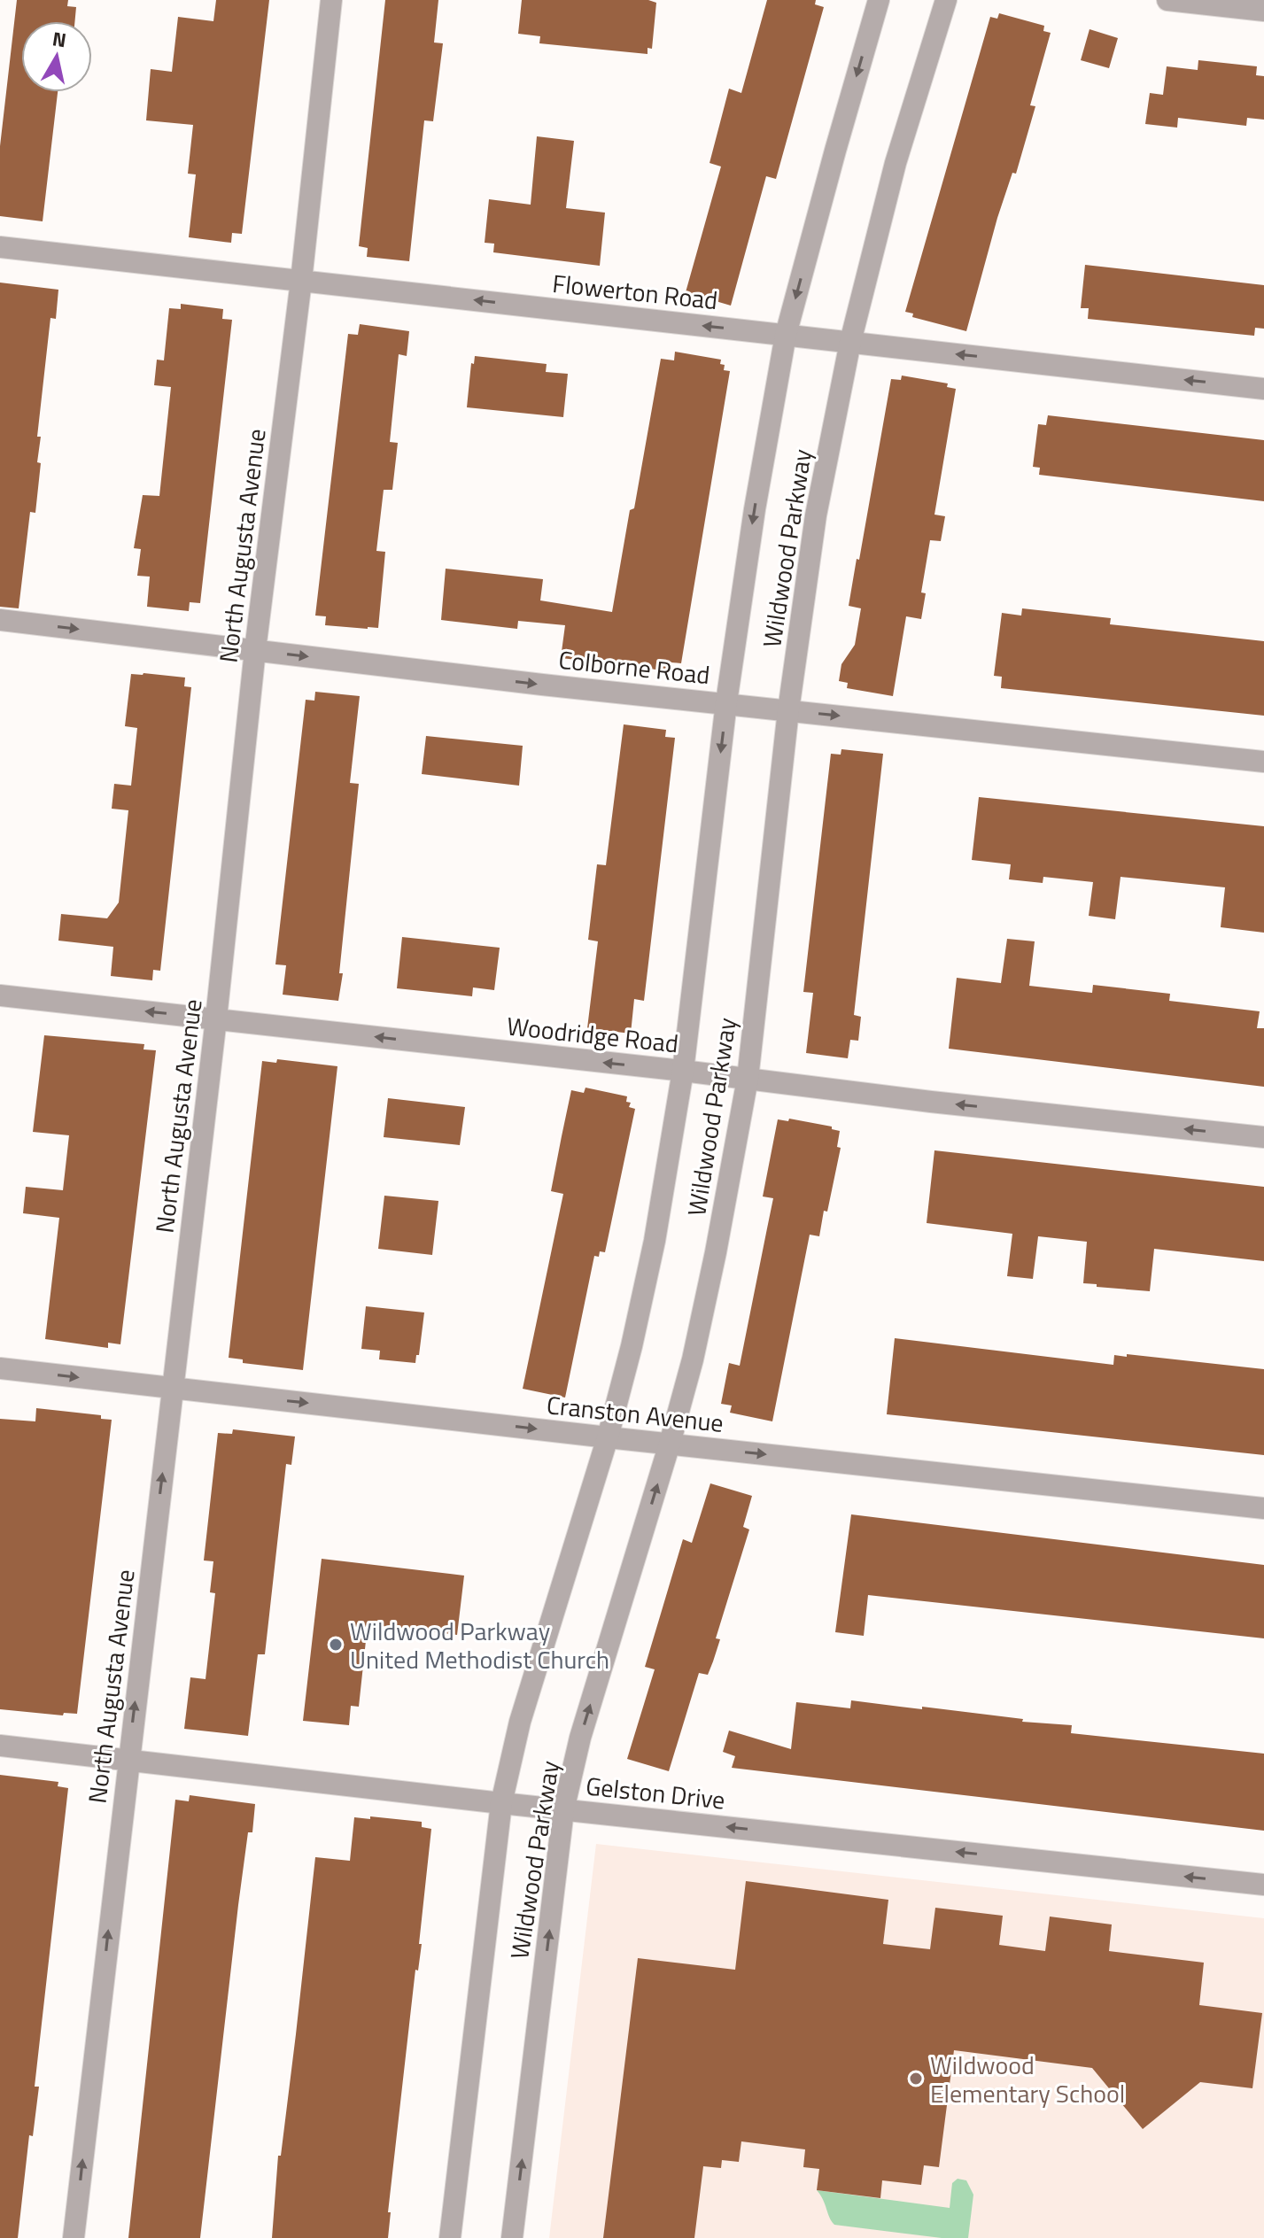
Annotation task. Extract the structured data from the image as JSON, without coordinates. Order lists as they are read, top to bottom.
{
  "streets": {
    "street": [
      "Flowerton Road",
      "North Augusta Avenue",
      "Wildwood Parkway",
      "Colborne Road",
      "Woodridge Road",
      "Cranston Avenue",
      "Gelston Drive"
    ]
  },
  "crossings": [
    ["Flowerton Road", "North Augusta Avenue"],
    ["Flowerton Road", "Wildwood Parkway"],
    ["North Augusta Avenue", "Colborne Road"],
    ["North Augusta Avenue", "Woodridge Road"],
    ["North Augusta Avenue", "Cranston Avenue"],
    ["North Augusta Avenue", "Gelston Drive"],
    ["Wildwood Parkway", "Colborne Road"],
    ["Wildwood Parkway", "Woodridge Road"],
    ["Wildwood Parkway", "Cranston Avenue"],
    ["Wildwood Parkway", "Gelston Drive"]
  ],
  "one_way": [
    "Flowerton Road",
    "North Augusta Avenue",
    "Colborne Road",
    "Woodridge Road",
    "Cranston Avenue",
    "Gelston Drive"
  ],
  "places": ["Wildwood Parkway United Methodist Church", "Wildwood Elementary School"],
  "north": "top"
}
